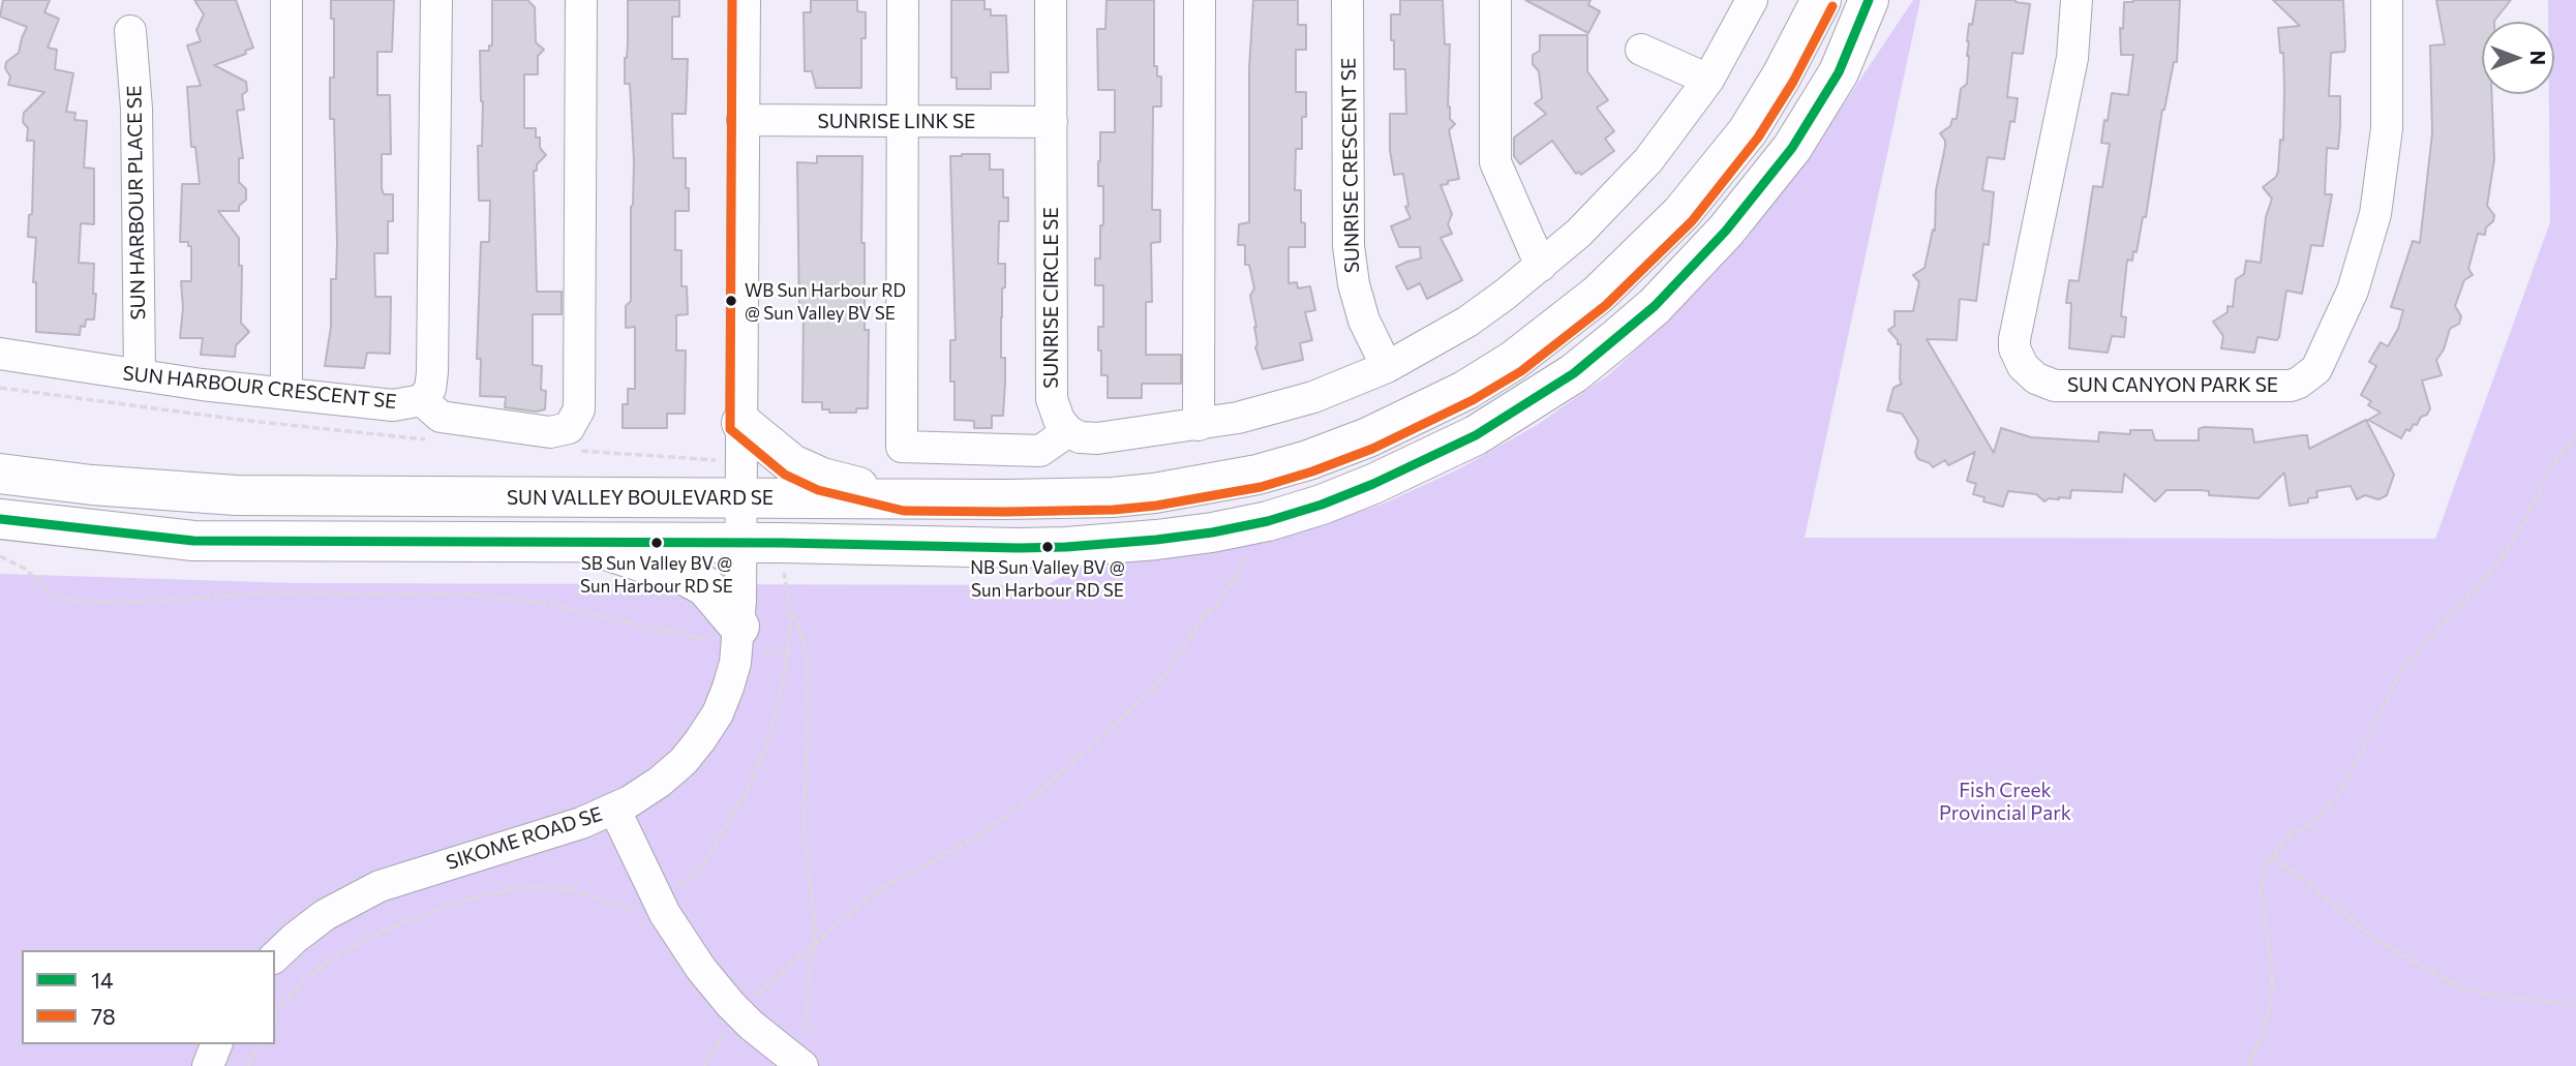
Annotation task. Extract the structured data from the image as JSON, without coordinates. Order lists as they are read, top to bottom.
{
  "streets": {
    "main road": ["SUN VALLEY BOULEVARD SE"],
    "street": [
      "SUNRISE LINK SE",
      "SUNRISE CRESCENT SE",
      "SUN HARBOUR PLACE SE",
      "SUNRISE CIRCLE SE",
      "SUN CANYON PARK SE",
      "SUN HARBOUR CRESCENT SE",
      "SIKOME ROAD SE"
    ]
  },
  "crossings": [
    ["SUNRISE LINK SE", "SUNRISE CIRCLE SE"],
    ["SUNRISE LINK SE", "SIKOME ROAD SE"],
    ["SUN HARBOUR PLACE SE", "SUN HARBOUR CRESCENT SE"],
    ["SUN VALLEY BOULEVARD SE", "SIKOME ROAD SE"]
  ],
  "parks": ["Fish Creek Provincial Park"],
  "places": ["WB Sun Harbour RD @ Sun Valley BV SE", "SB Sun Valley BV @ Sun Harbour RD SE", "NB Sun Valley BV @ Sun Harbour RD SE"],
  "lines": ["transit line 14", "transit line 78"],
  "legend": ["14", "78"],
  "north": "right"
}
